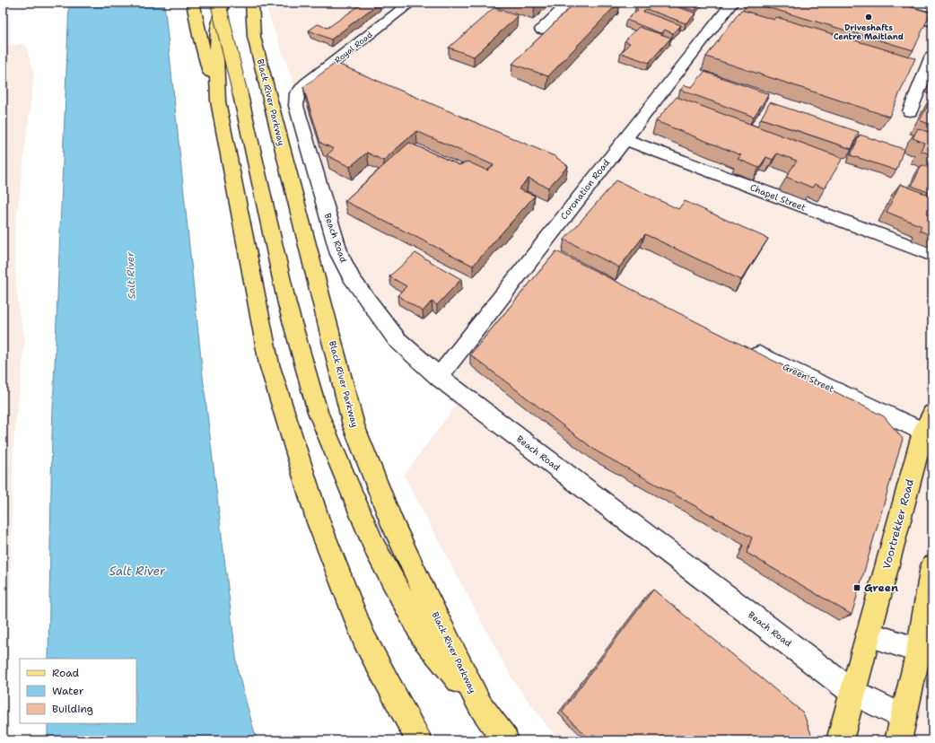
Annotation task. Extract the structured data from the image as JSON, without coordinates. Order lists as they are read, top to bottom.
{
  "streets": {
    "main road": ["Black River Parkway", "Voortrekker Road"],
    "street": [
      "Royal Road",
      "Coronation Road",
      "Chapel Street",
      "Beach Road",
      "Green Street"
    ]
  },
  "crossings": [
    ["Royal Road", "Beach Road"],
    ["Coronation Road", "Chapel Street"],
    ["Coronation Road", "Beach Road"],
    ["Beach Road", "Voortrekker Road"],
    ["Green Street", "Voortrekker Road"]
  ],
  "water": ["Salt River"],
  "places": {
    "other": ["Driveshafts Centre Maitland"],
    "transit": ["Green"]
  },
  "legend": ["Road", "Water", "Building"]
}
